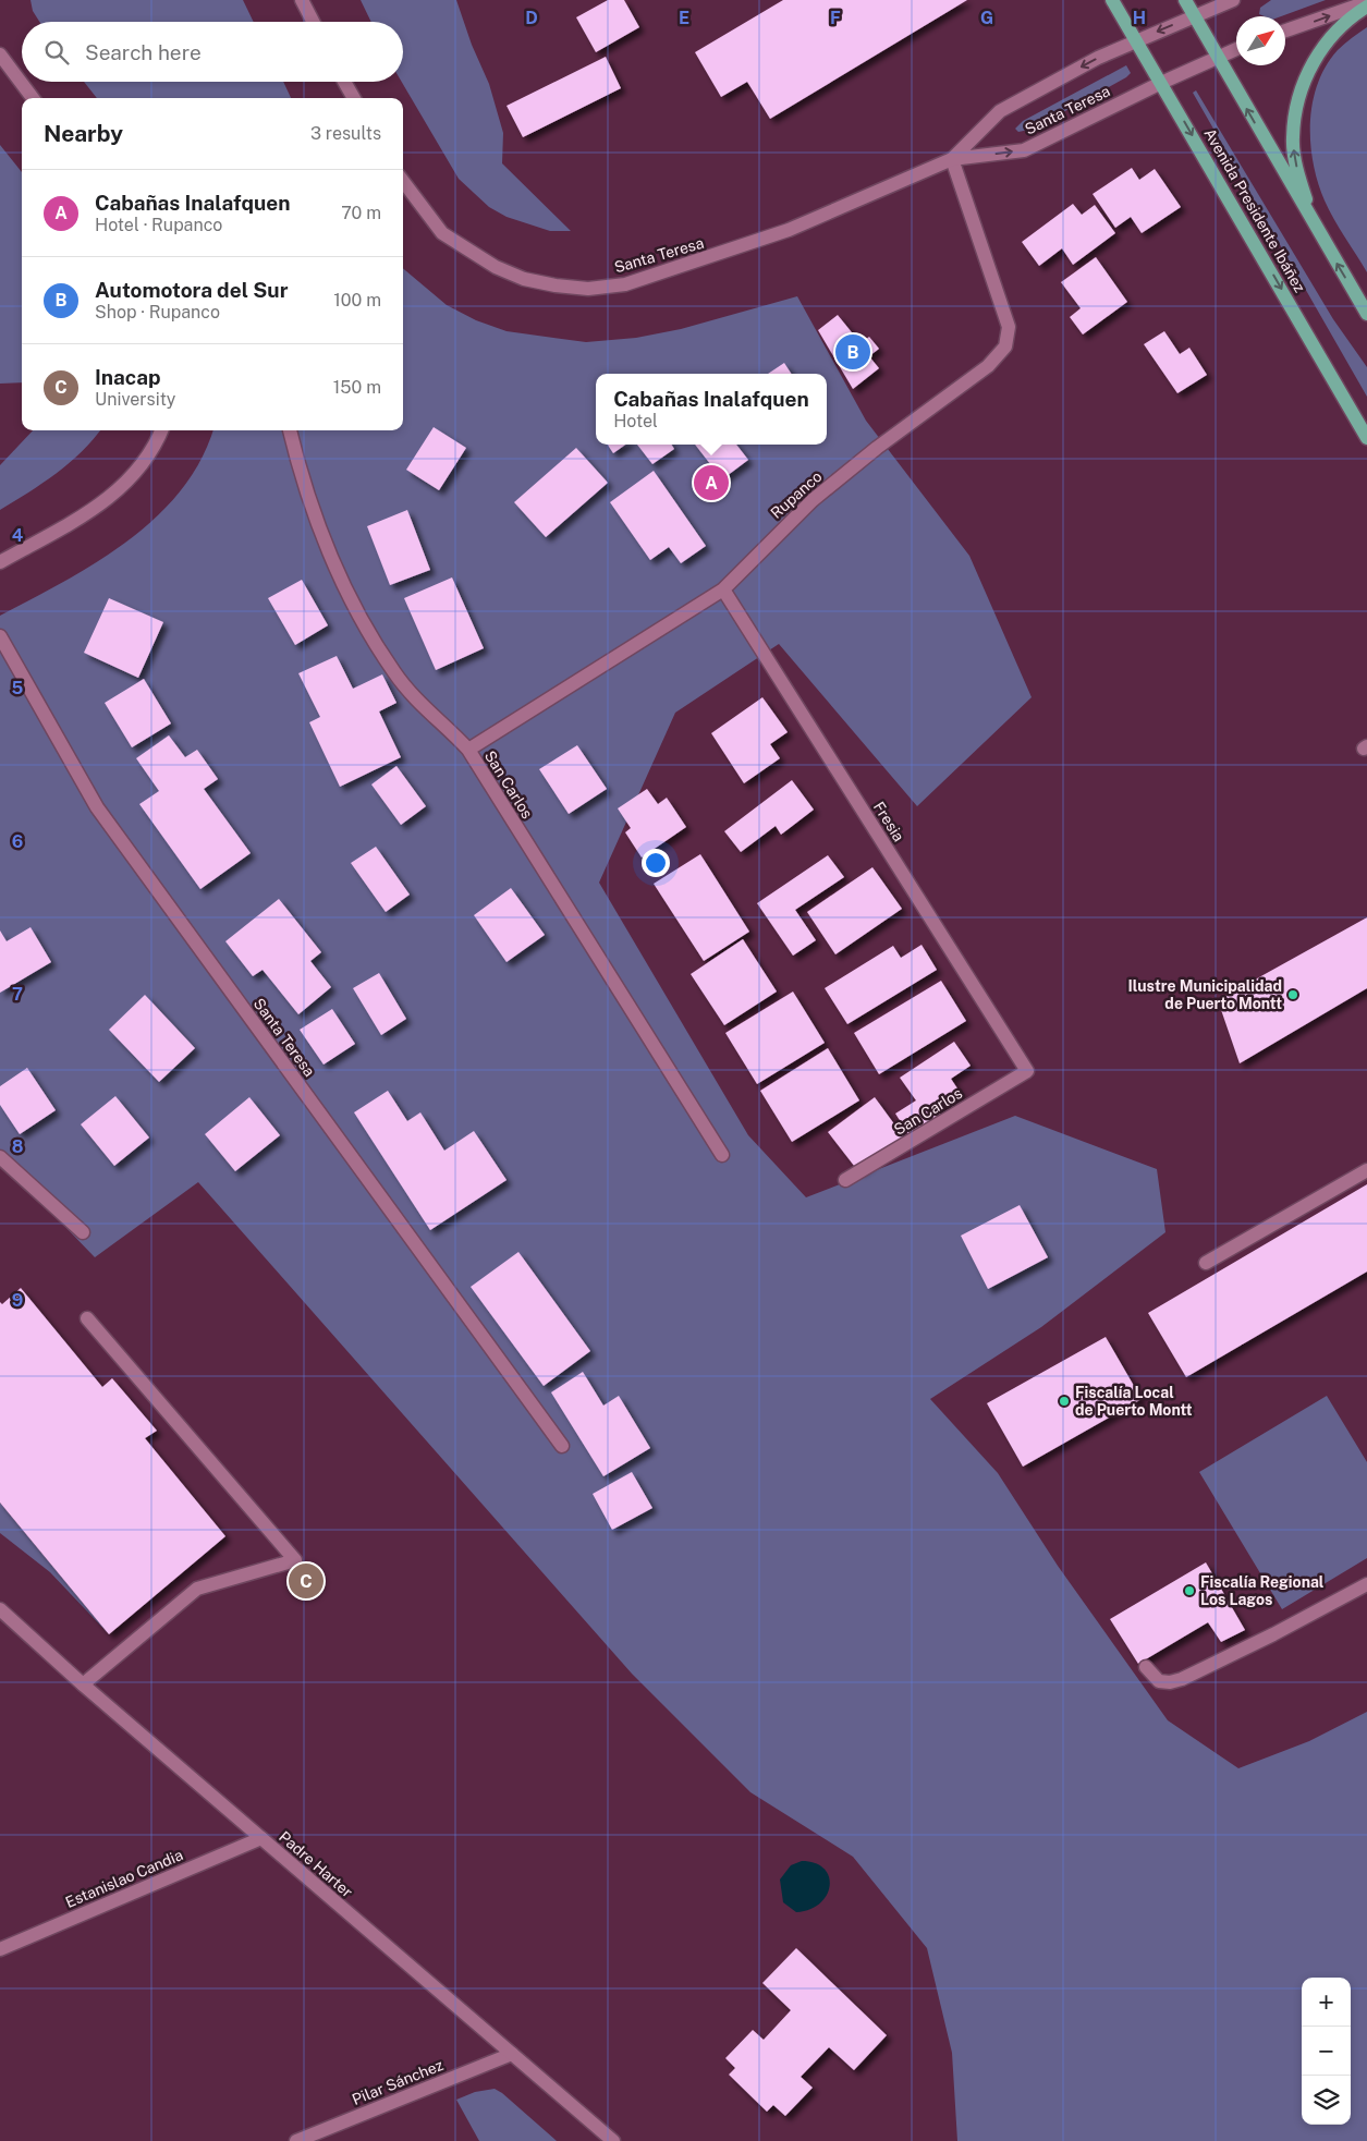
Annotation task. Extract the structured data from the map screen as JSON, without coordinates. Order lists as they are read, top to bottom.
{
  "streets": {
    "main road": ["Avenida Presidente Ibáñez"],
    "street": [
      "Santa Teresa",
      "Rupanco",
      "San Carlos",
      "Fresia",
      "Padre Harter",
      "Estanislao Candia",
      "Pilar Sánchez"
    ]
  },
  "crossings": [
    ["Santa Teresa", "Avenida Presidente Ibáñez"],
    ["Santa Teresa", "Rupanco"],
    ["Rupanco", "San Carlos"],
    ["Rupanco", "Fresia"],
    ["San Carlos", "Fresia"],
    ["Padre Harter", "Estanislao Candia"],
    ["Padre Harter", "Pilar Sánchez"]
  ],
  "places": ["Ilustre Municipalidad de Puerto Montt", "Fiscalía Local de Puerto Montt", "Fiscalía Regional Los Lagos"],
  "north": "top right",
  "page": {
    "search": "Search here",
    "heading": ["Nearby", "3 results"],
    "list": [
      {
        "mark": "A",
        "name": "Cabañas Inalafquen",
        "note": "Hotel · Rupanco",
        "value": "70 m"
      },
      {
        "mark": "B",
        "name": "Automotora del Sur",
        "note": "Shop · Rupanco",
        "value": "100 m"
      },
      {
        "mark": "C",
        "name": "Inacap",
        "note": "University",
        "value": "150 m"
      }
    ],
    "pins": ["B", "A", "C"],
    "popup": ["Cabañas Inalafquen", "Hotel"],
    "map_buttons": ["+", "−"]
  },
  "grid": {
    "columns": [
      "D",
      "E",
      "F",
      "G",
      "H"
    ],
    "rows": [
      "4",
      "5",
      "6",
      "7",
      "8",
      "9"
    ]
  }
}
